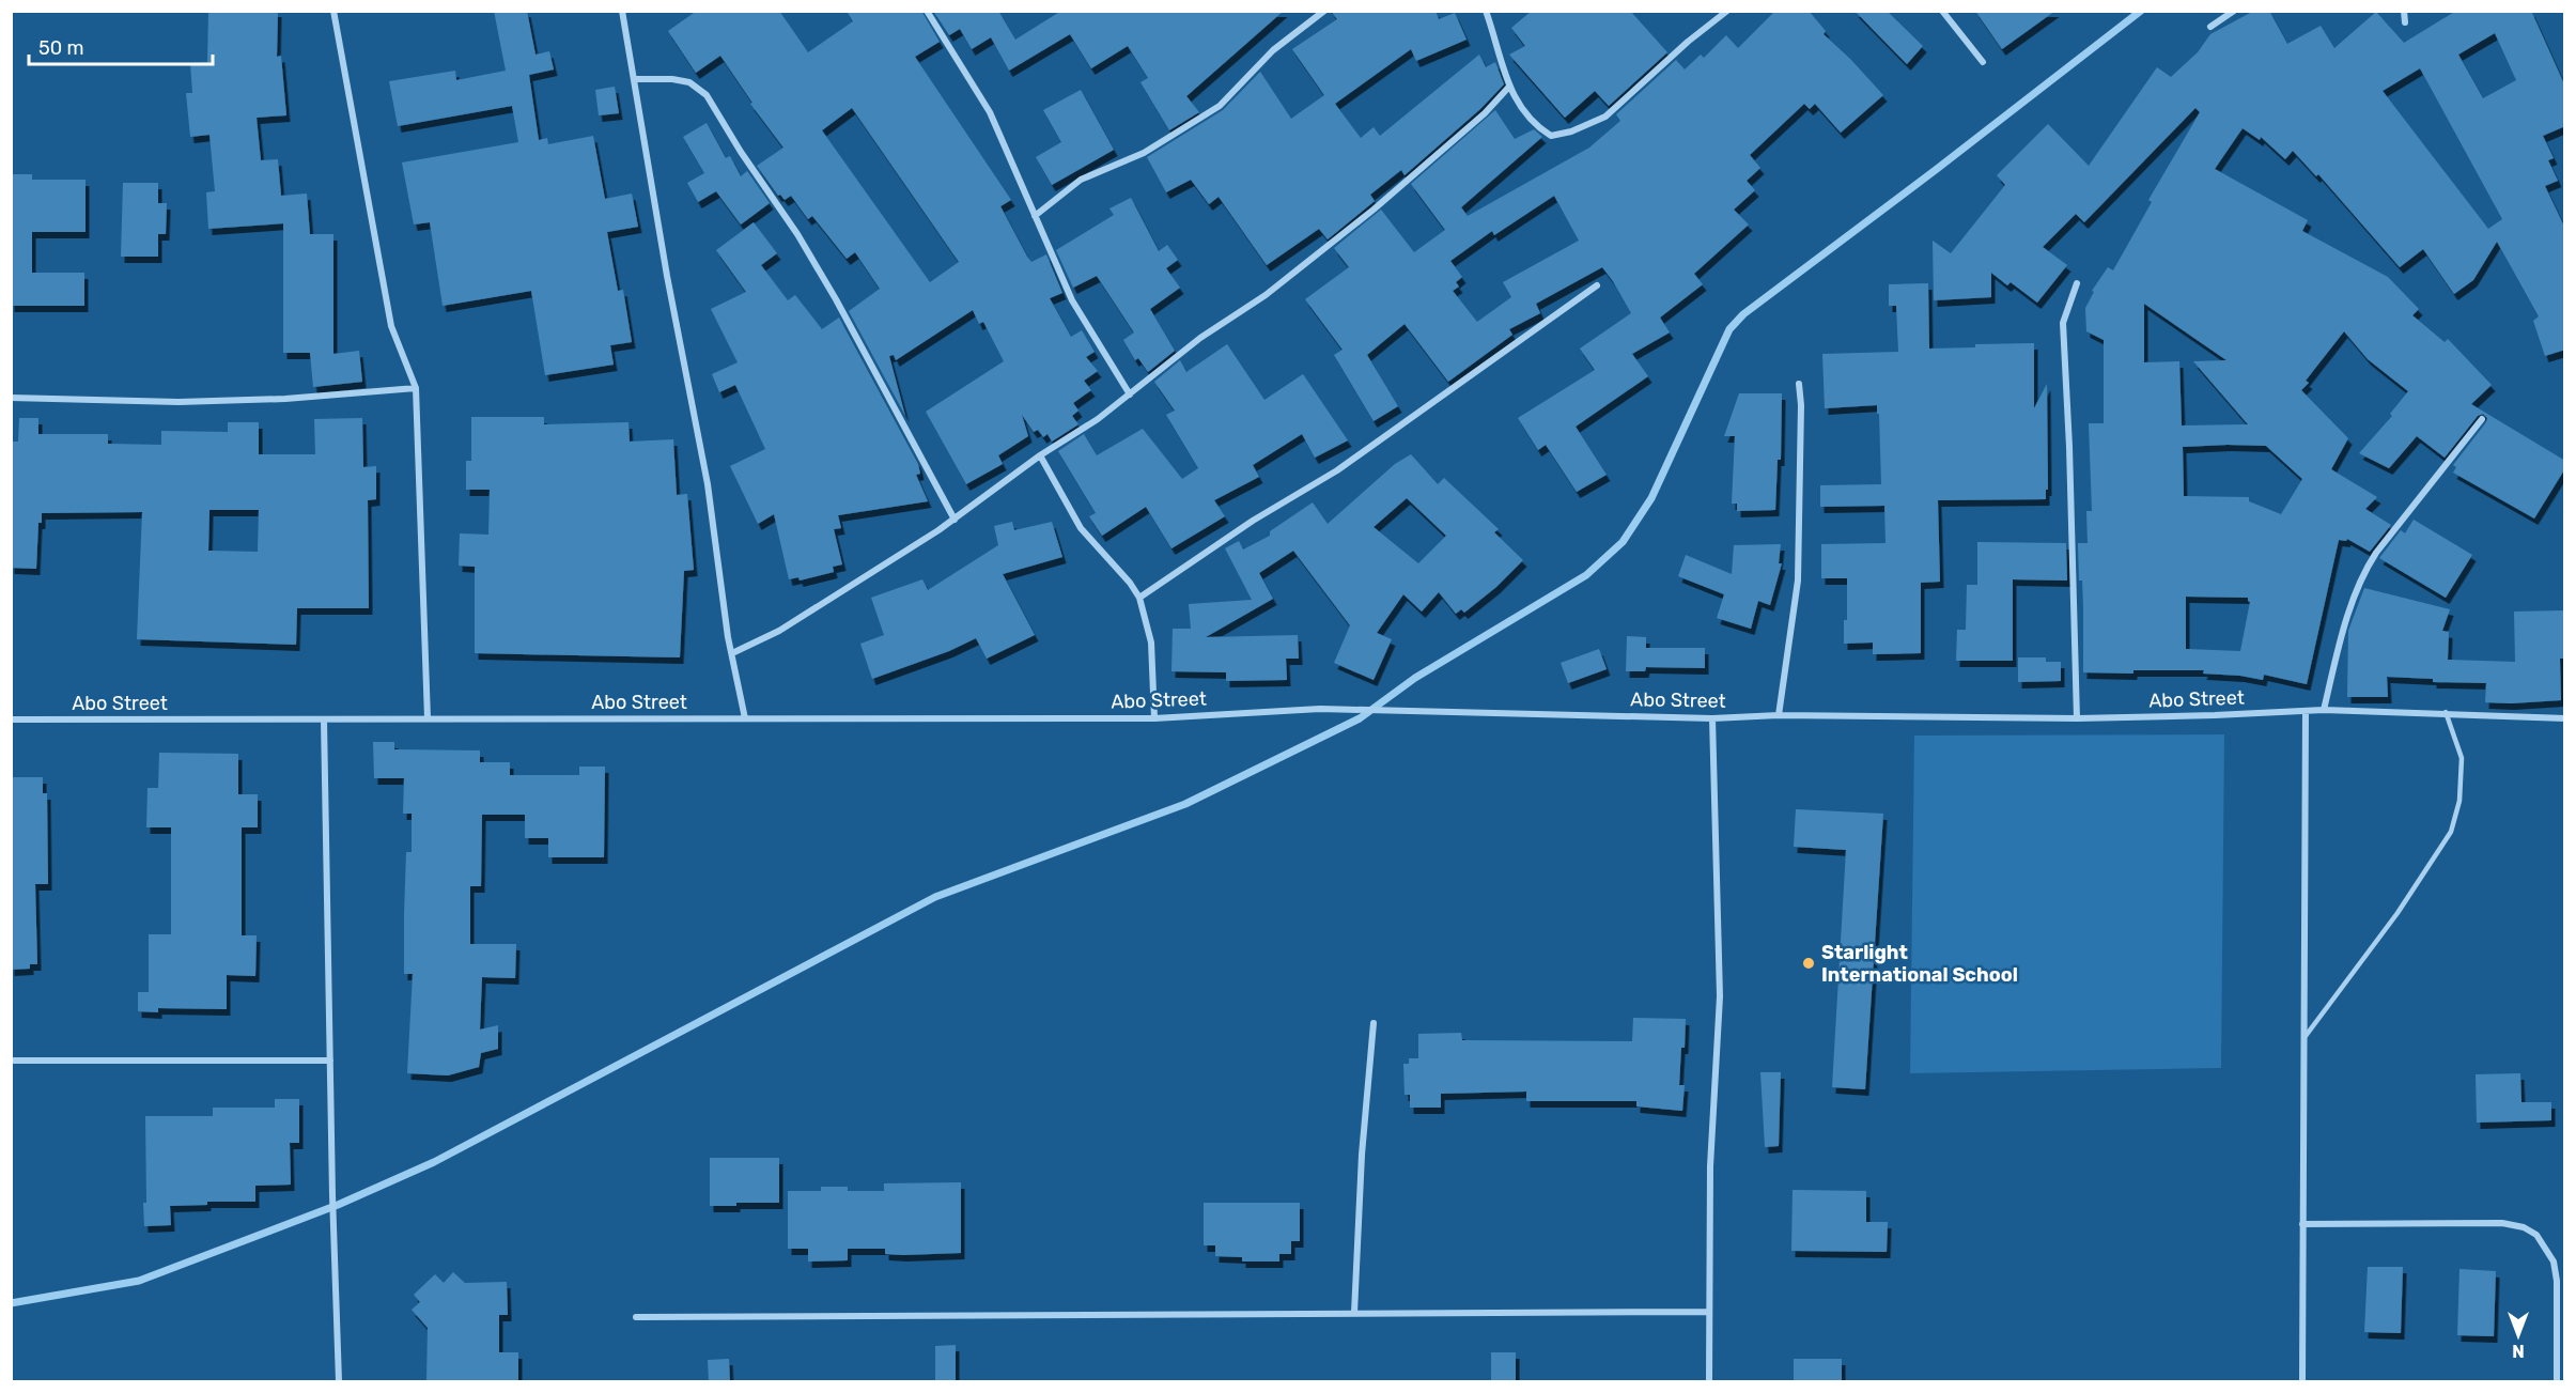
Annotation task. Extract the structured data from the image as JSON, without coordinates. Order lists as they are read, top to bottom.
{
  "streets": {
    "street": ["Abo Street"]
  },
  "places": ["Starlight International School"],
  "scale_bar": "50 m",
  "north": "bottom"
}
